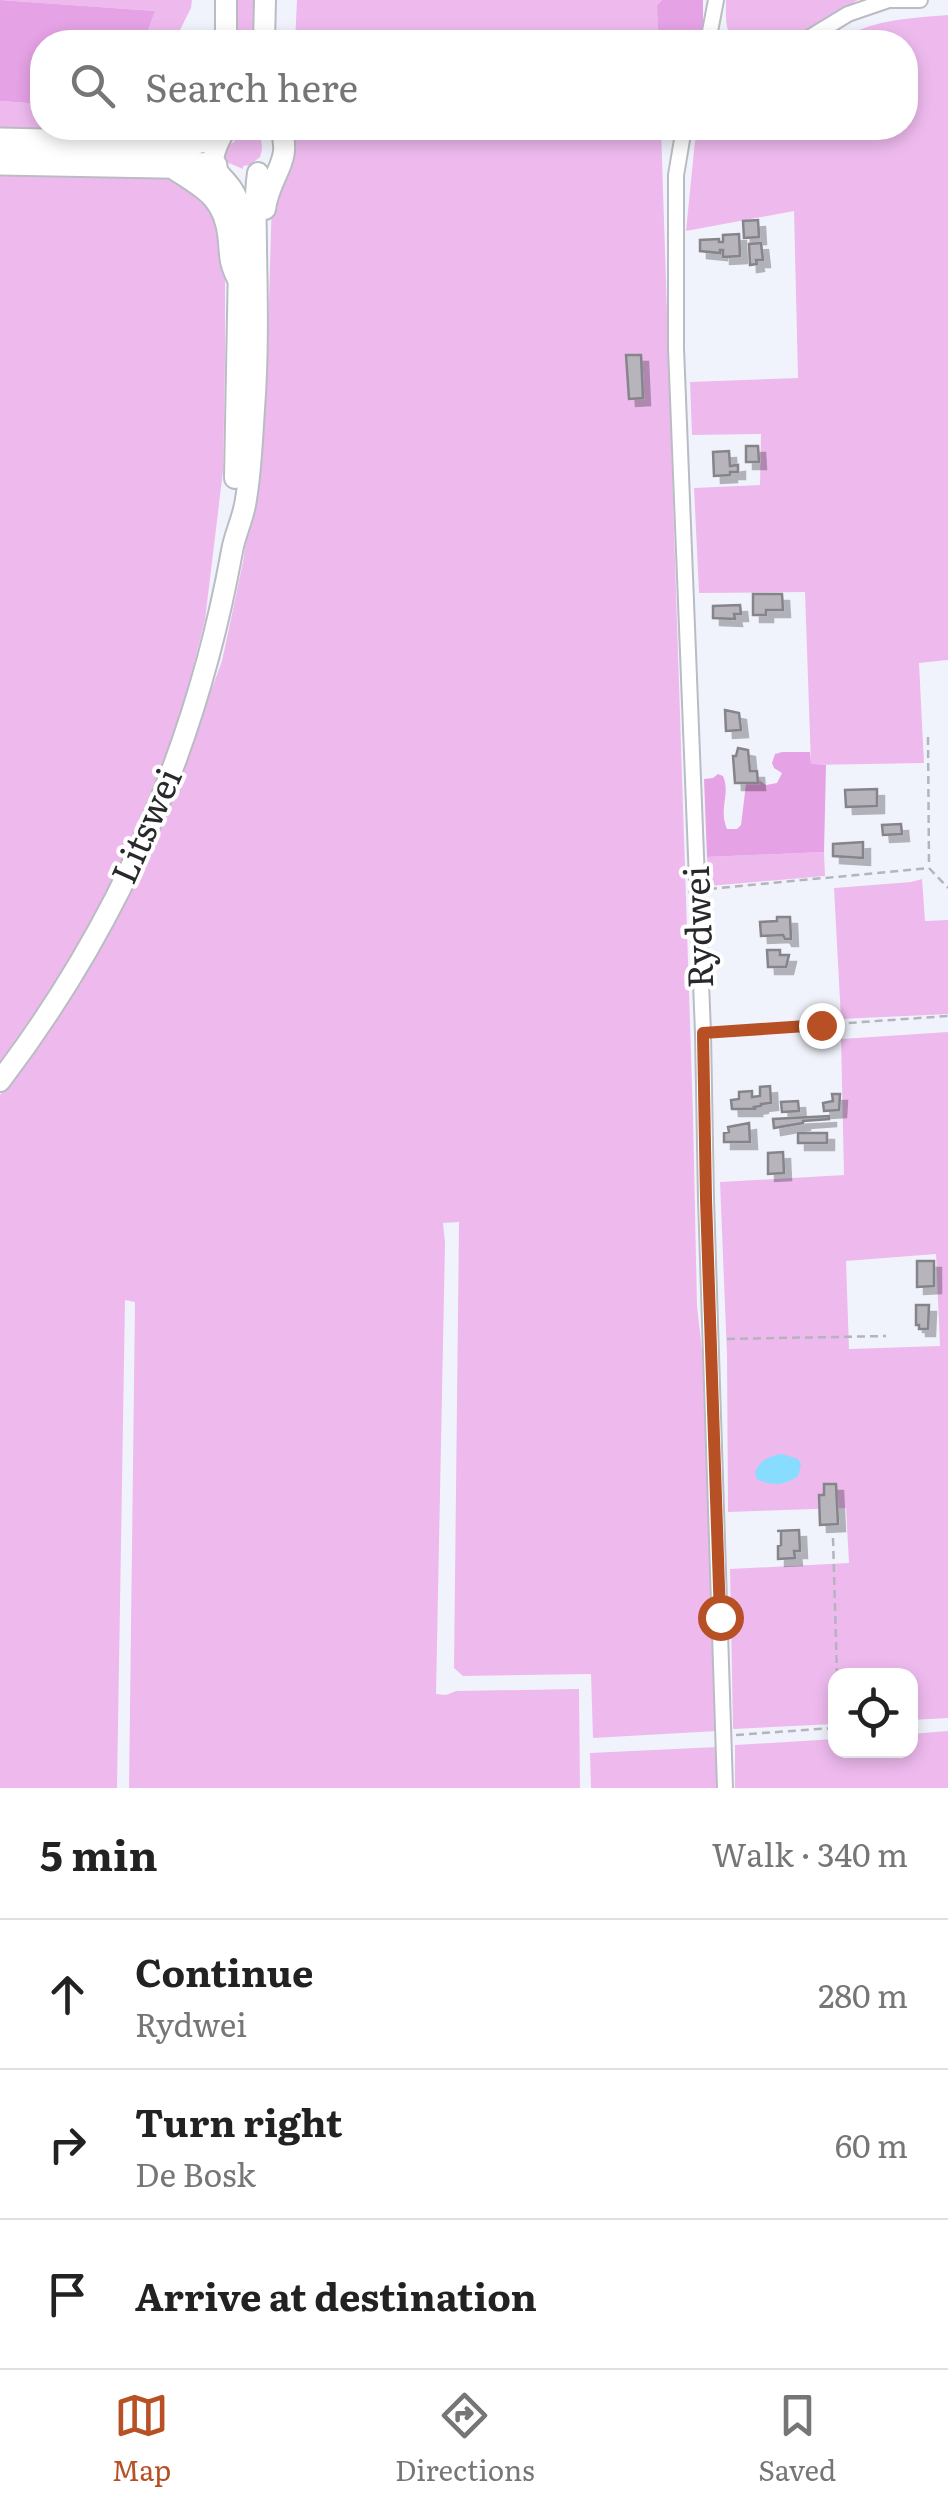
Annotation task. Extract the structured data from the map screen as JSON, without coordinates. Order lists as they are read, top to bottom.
{
  "streets": {
    "main road": ["Litswei"],
    "street": ["Rydwei"]
  },
  "page": {
    "search": "Search here",
    "heading": ["5 min", "Walk · 340 m"],
    "list": [
      ["Continue", "Rydwei", "280 m"],
      ["Turn right", "De Bosk", "60 m"],
      "Arrive at destination"
    ],
    "nav": ["Map", "Directions", "Saved"]
  }
}
